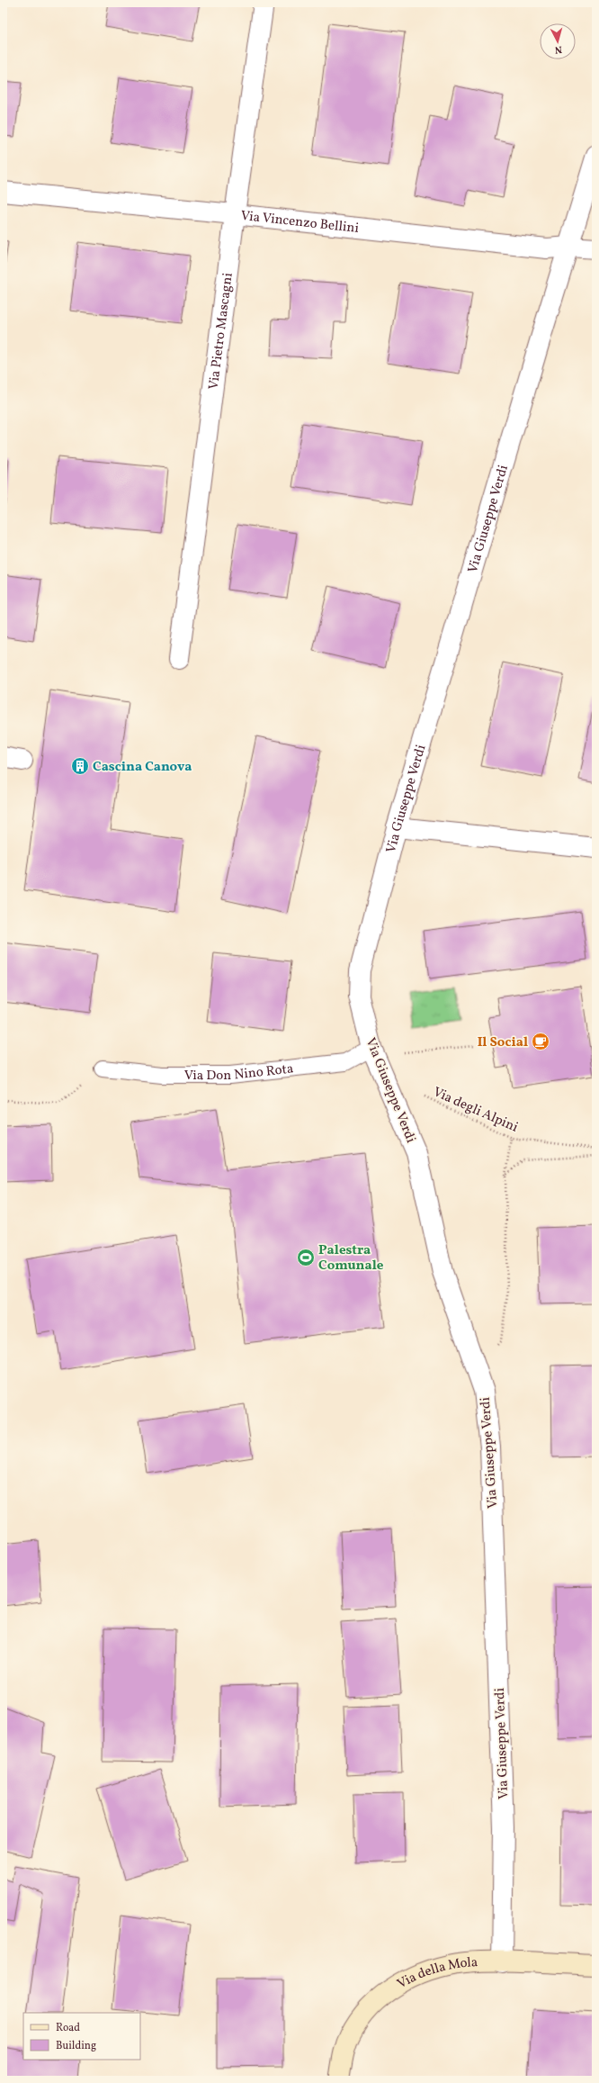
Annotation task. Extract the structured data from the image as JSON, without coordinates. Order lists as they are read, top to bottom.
{
  "streets": {
    "street": [
      "Via Vincenzo Bellini",
      "Via Pietro Mascagni",
      "Via Giuseppe Verdi",
      "Via della Mola"
    ],
    "lane": ["Via Don Nino Rota"],
    "path": ["Via degli Alpini"]
  },
  "crossings": [
    ["Via Vincenzo Bellini", "Via Pietro Mascagni"],
    ["Via Vincenzo Bellini", "Via Giuseppe Verdi"],
    ["Via Giuseppe Verdi", "Via Don Nino Rota"],
    ["Via Giuseppe Verdi", "Via degli Alpini"],
    ["Via Giuseppe Verdi", "Via della Mola"]
  ],
  "places": {
    "building": ["Cascina Canova"],
    "cafe": ["Il Social"],
    "sports": ["Palestra Comunale"]
  },
  "legend": ["Road", "Building"],
  "north": "bottom"
}
